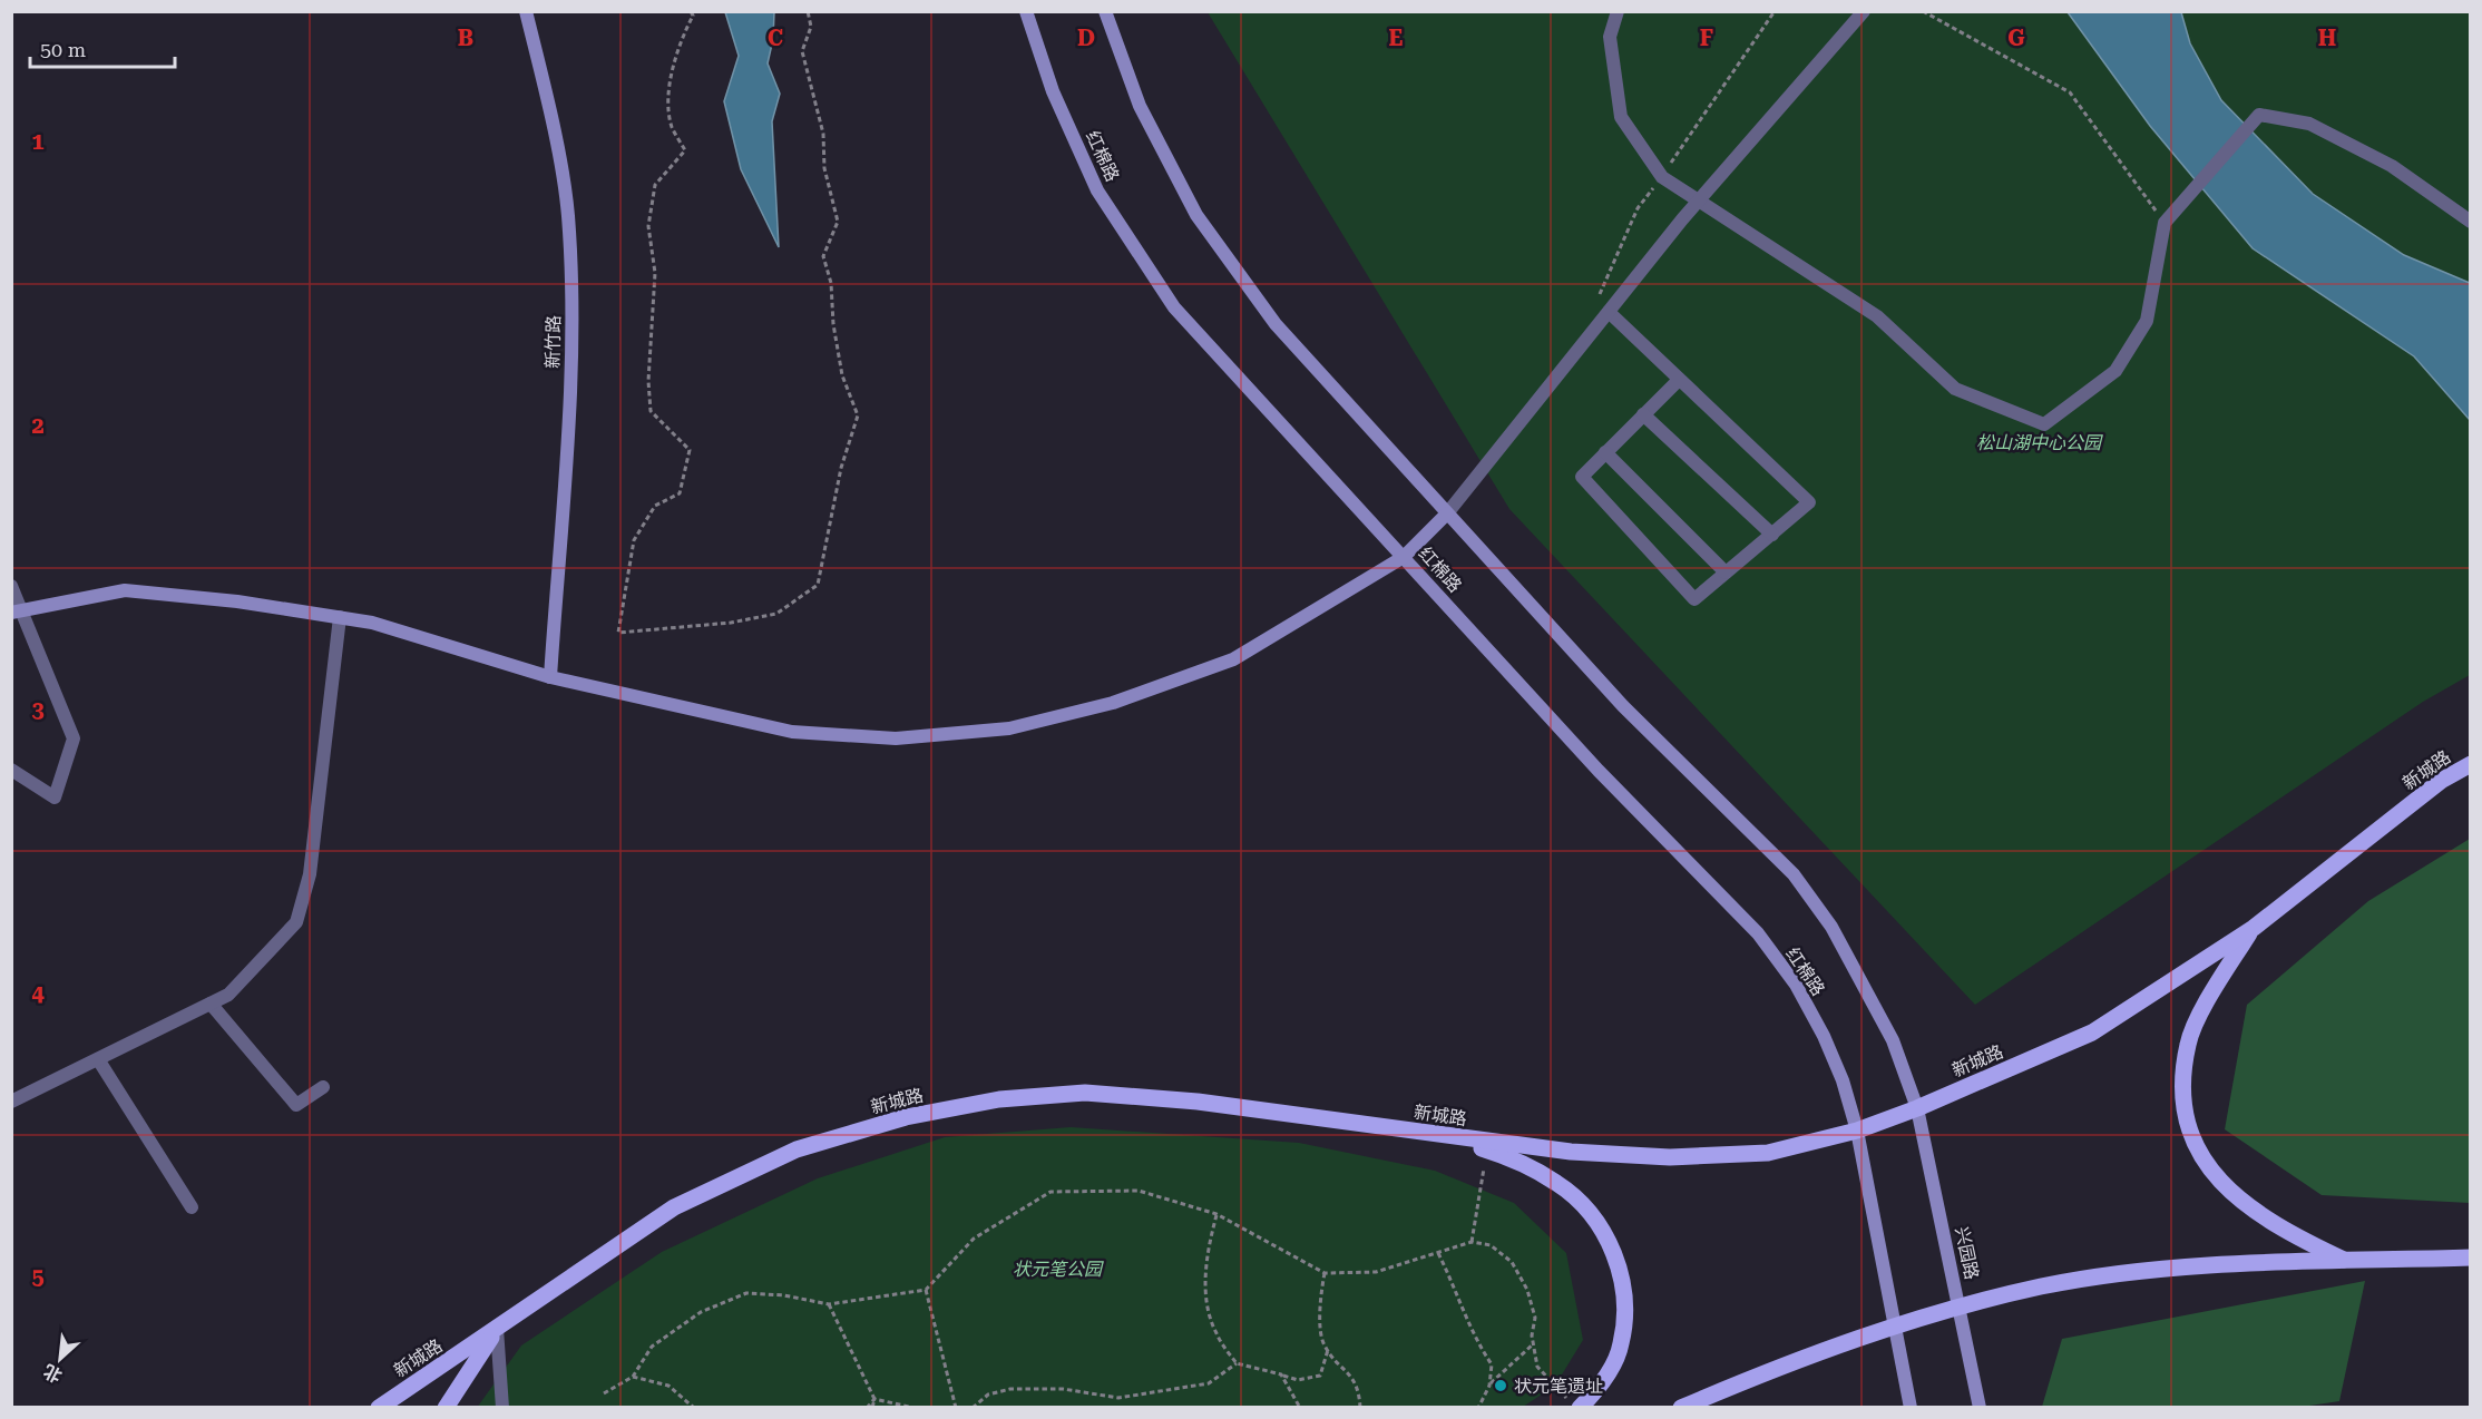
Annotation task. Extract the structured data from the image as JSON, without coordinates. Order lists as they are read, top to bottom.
{
  "streets": {
    "main road": [
      "红棉路",
      "新竹路",
      "新城路",
      "兴园路"
    ]
  },
  "crossings": [
    ["红棉路", "新城路"],
    ["新城路", "兴园路"]
  ],
  "parks": ["松山湖中心公园", "状元笔公园"],
  "places": ["状元笔遗址"],
  "scale_bar": "50 m",
  "north": "bottom left",
  "grid": {
    "columns": [
      "B",
      "C",
      "D",
      "E",
      "F",
      "G",
      "H"
    ],
    "rows": [
      "1",
      "2",
      "3",
      "4",
      "5"
    ]
  }
}
